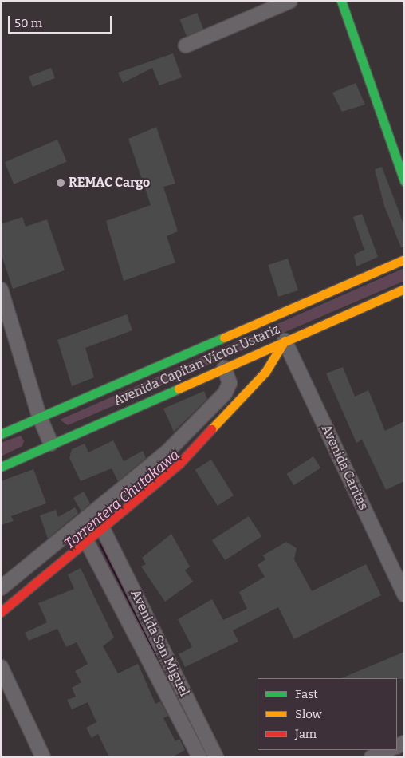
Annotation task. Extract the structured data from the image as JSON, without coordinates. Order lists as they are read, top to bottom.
{
  "streets": {
    "main road": ["Avenida Capitan Víctor Ustariz"],
    "street": ["Avenida Caritas", "Avenida San Miguel"]
  },
  "crossings": [
    ["Avenida Capitan Víctor Ustariz", "Avenida Caritas"]
  ],
  "water": ["Torrentera Chutakawa"],
  "places": ["REMAC Cargo"],
  "legend": ["Fast", "Slow", "Jam"],
  "scale_bar": "50 m"
}
